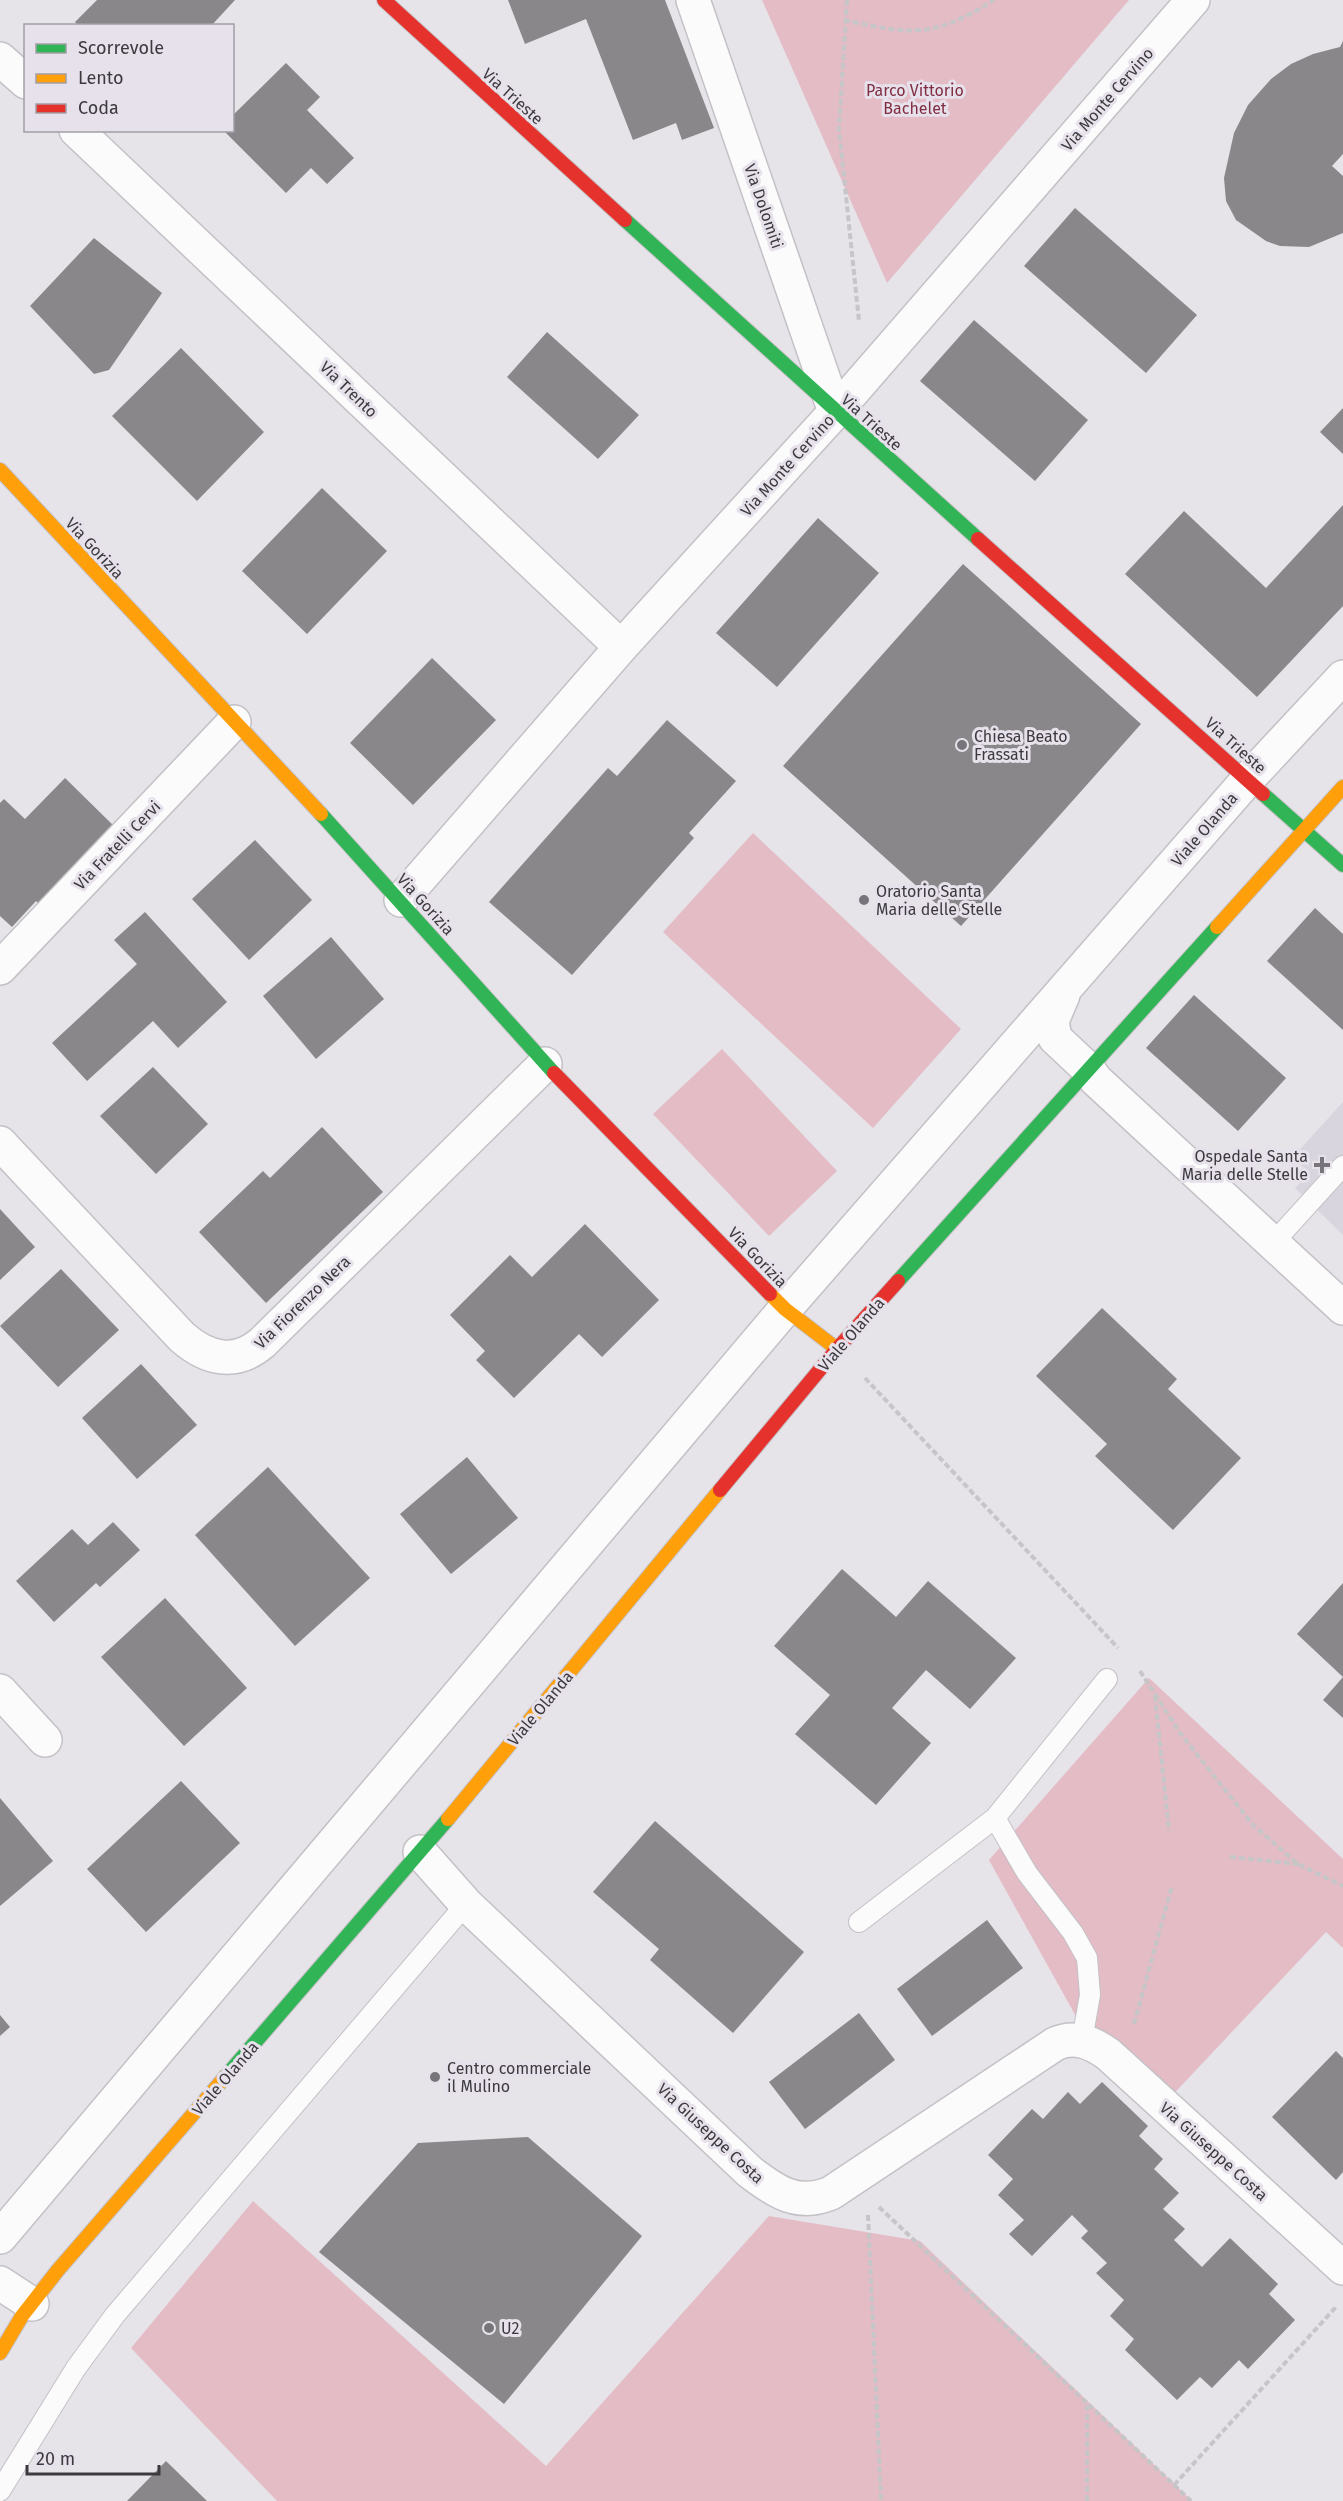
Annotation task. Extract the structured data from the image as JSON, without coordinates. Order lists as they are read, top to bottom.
{
  "streets": {
    "street": [
      "Via Trieste",
      "Via Monte Cervino",
      "Via Dolomiti",
      "Via Trento",
      "Via Gorizia",
      "Viale Olanda",
      "Via Fratelli Cervi",
      "Via Fiorenzo Nera",
      "Via Giuseppe Costa"
    ]
  },
  "crossings": [
    ["Via Trieste", "Via Monte Cervino"],
    ["Via Trieste", "Via Dolomiti"],
    ["Via Trieste", "Viale Olanda"],
    ["Via Monte Cervino", "Via Dolomiti"],
    ["Via Monte Cervino", "Via Trento"],
    ["Via Monte Cervino", "Via Gorizia"],
    ["Via Gorizia", "Viale Olanda"],
    ["Via Gorizia", "Via Fratelli Cervi"],
    ["Via Gorizia", "Via Fiorenzo Nera"],
    ["Viale Olanda", "Via Giuseppe Costa"]
  ],
  "parks": ["Parco Vittorio Bachelet"],
  "places": {
    "other": [
      "Chiesa Beato Frassati",
      "Oratorio Santa Maria delle Stelle",
      "Centro commerciale il Mulino",
      "U2"
    ],
    "health": ["Ospedale Santa Maria delle Stelle"]
  },
  "legend": ["Scorrevole", "Lento", "Coda"],
  "scale_bar": "20 m"
}
